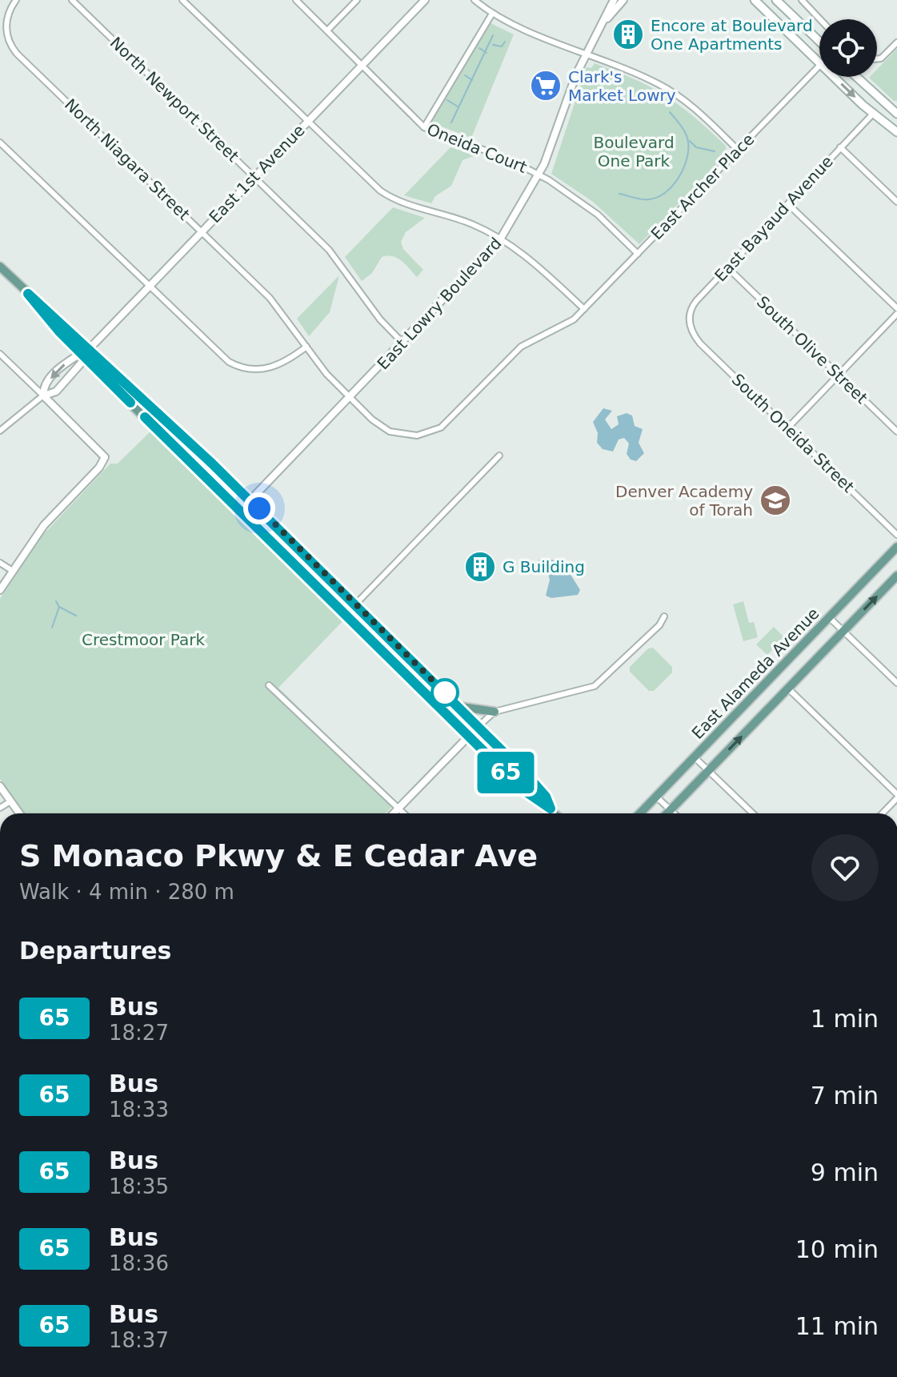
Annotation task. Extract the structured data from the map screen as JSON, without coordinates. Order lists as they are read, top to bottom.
{
  "streets": {
    "main road": ["East Alameda Avenue"],
    "street": [
      "North Newport Street",
      "Oneida Court",
      "North Niagara Street",
      "East 1st Avenue",
      "East Archer Place",
      "East Bayaud Avenue",
      "East Lowry Boulevard",
      "South Olive Street",
      "South Oneida Street"
    ]
  },
  "crossings": [
    ["North Newport Street", "East 1st Avenue"],
    ["North Newport Street", "East Lowry Boulevard"],
    ["Oneida Court", "East 1st Avenue"],
    ["Oneida Court", "East Archer Place"],
    ["Oneida Court", "East Lowry Boulevard"],
    ["North Niagara Street", "East 1st Avenue"],
    ["North Niagara Street", "East Archer Place"],
    ["North Niagara Street", "East Lowry Boulevard"],
    ["East Archer Place", "East Lowry Boulevard"],
    ["East Bayaud Avenue", "South Olive Street"],
    ["East Bayaud Avenue", "South Oneida Street"]
  ],
  "parks": ["Boulevard One Park", "Crestmoor Park"],
  "places": {
    "building": ["Encore at Boulevard One Apartments", "G Building"],
    "supermarket": ["Clark's Market Lowry"],
    "school or university": ["Denver Academy of Torah"]
  },
  "lines": ["bus line 65"],
  "page": {
    "on_map": "65",
    "heading": [
      ["S Monaco Pkwy & E Cedar Ave", "Walk · 4 min · 280 m"],
      "Departures"
    ],
    "list": [
      {
        "mark": "65",
        "name": "Bus",
        "note": "18:27",
        "value": "1 min"
      },
      {
        "mark": "65",
        "name": "Bus",
        "note": "18:33",
        "value": "7 min"
      },
      {
        "mark": "65",
        "name": "Bus",
        "note": "18:35",
        "value": "9 min"
      },
      {
        "mark": "65",
        "name": "Bus",
        "note": "18:36",
        "value": "10 min"
      },
      {
        "mark": "65",
        "name": "Bus",
        "note": "18:37",
        "value": "11 min"
      }
    ]
  }
}
